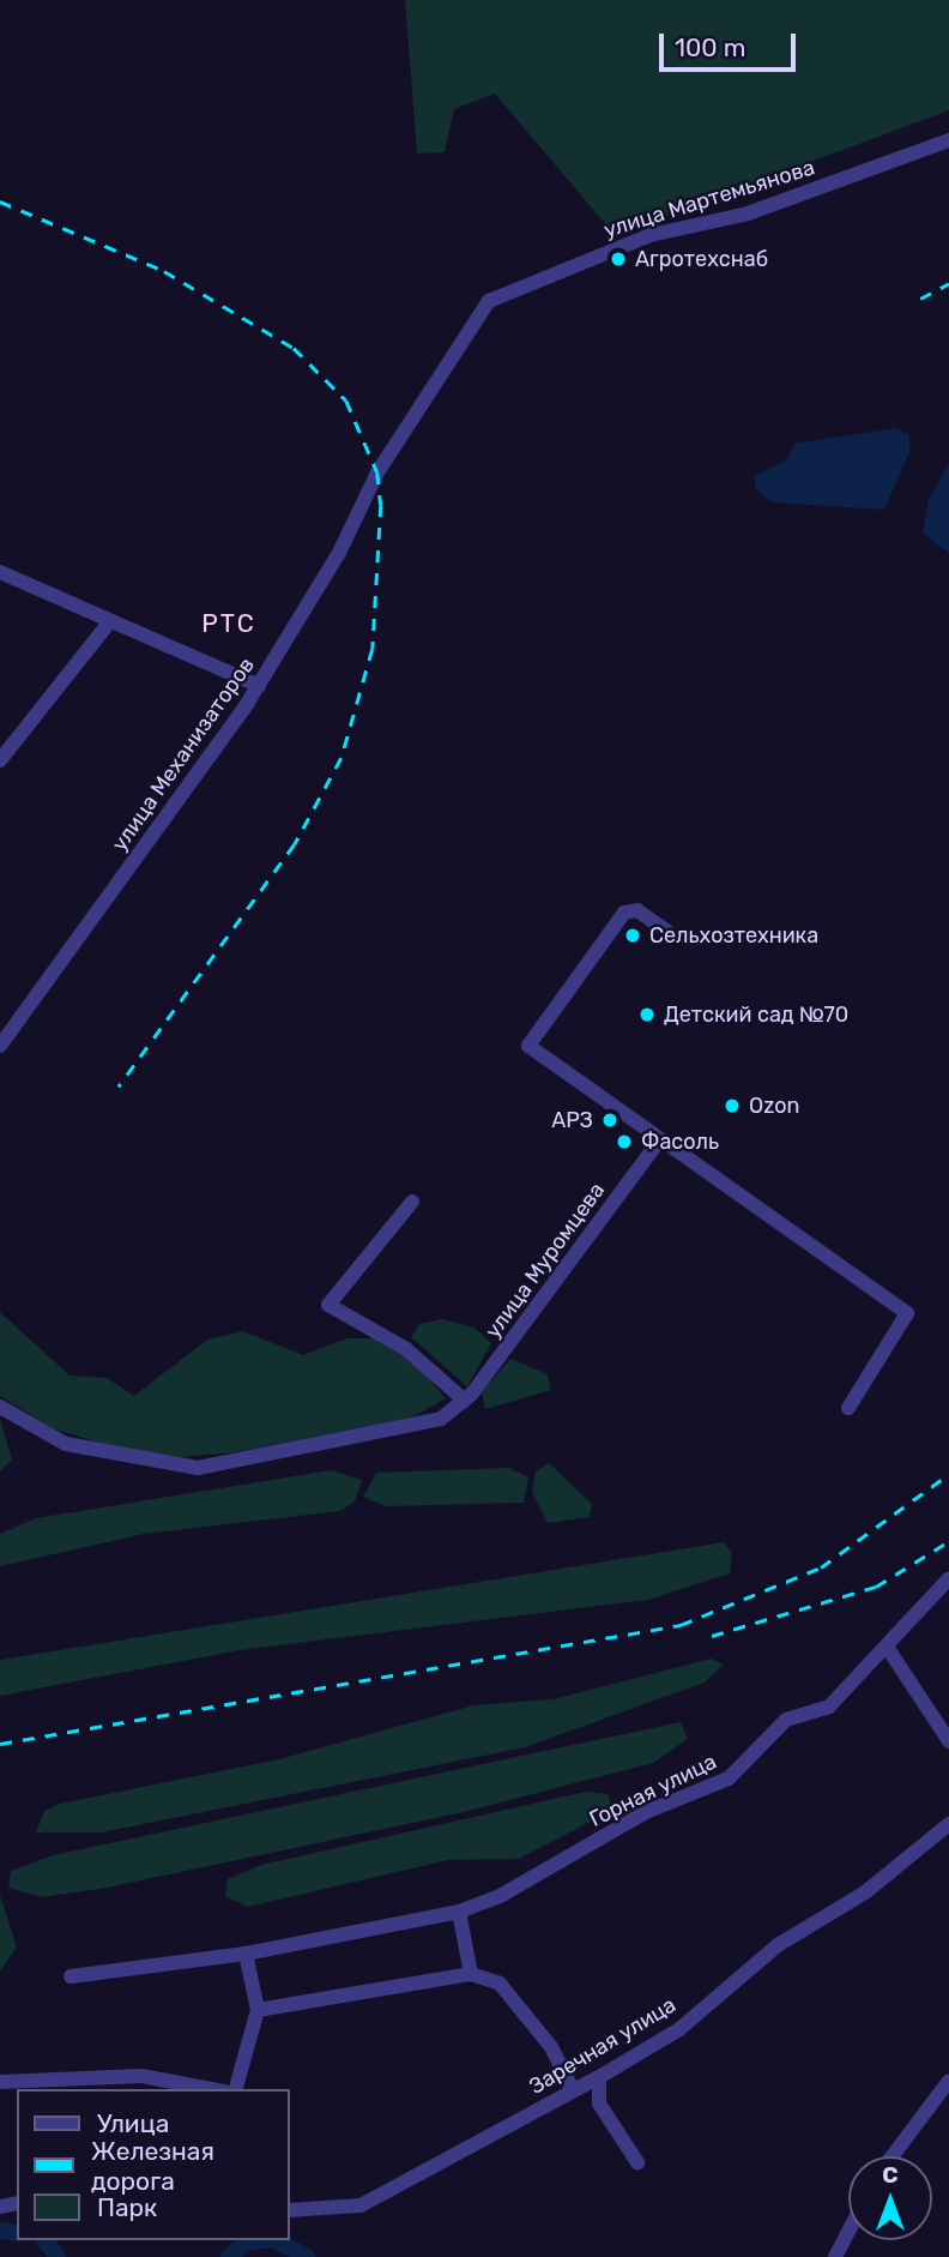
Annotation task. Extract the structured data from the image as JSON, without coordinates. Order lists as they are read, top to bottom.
{
  "streets": {
    "street": [
      "улица Мартемьянова",
      "улица Механизаторов",
      "улица Муромцева",
      "Горная улица",
      "Заречная улица"
    ]
  },
  "crossings": [
    ["улица Мартемьянова", "улица Механизаторов"]
  ],
  "districts": ["РТС"],
  "places": [
    "Агротехснаб",
    "Сельхозтехника",
    "Детский сад №70",
    "Ozon",
    "АРЗ",
    "Фасоль"
  ],
  "legend": ["Улица", "Железная дорога", "Парк"],
  "scale_bar": "100 m",
  "north": "top"
}
